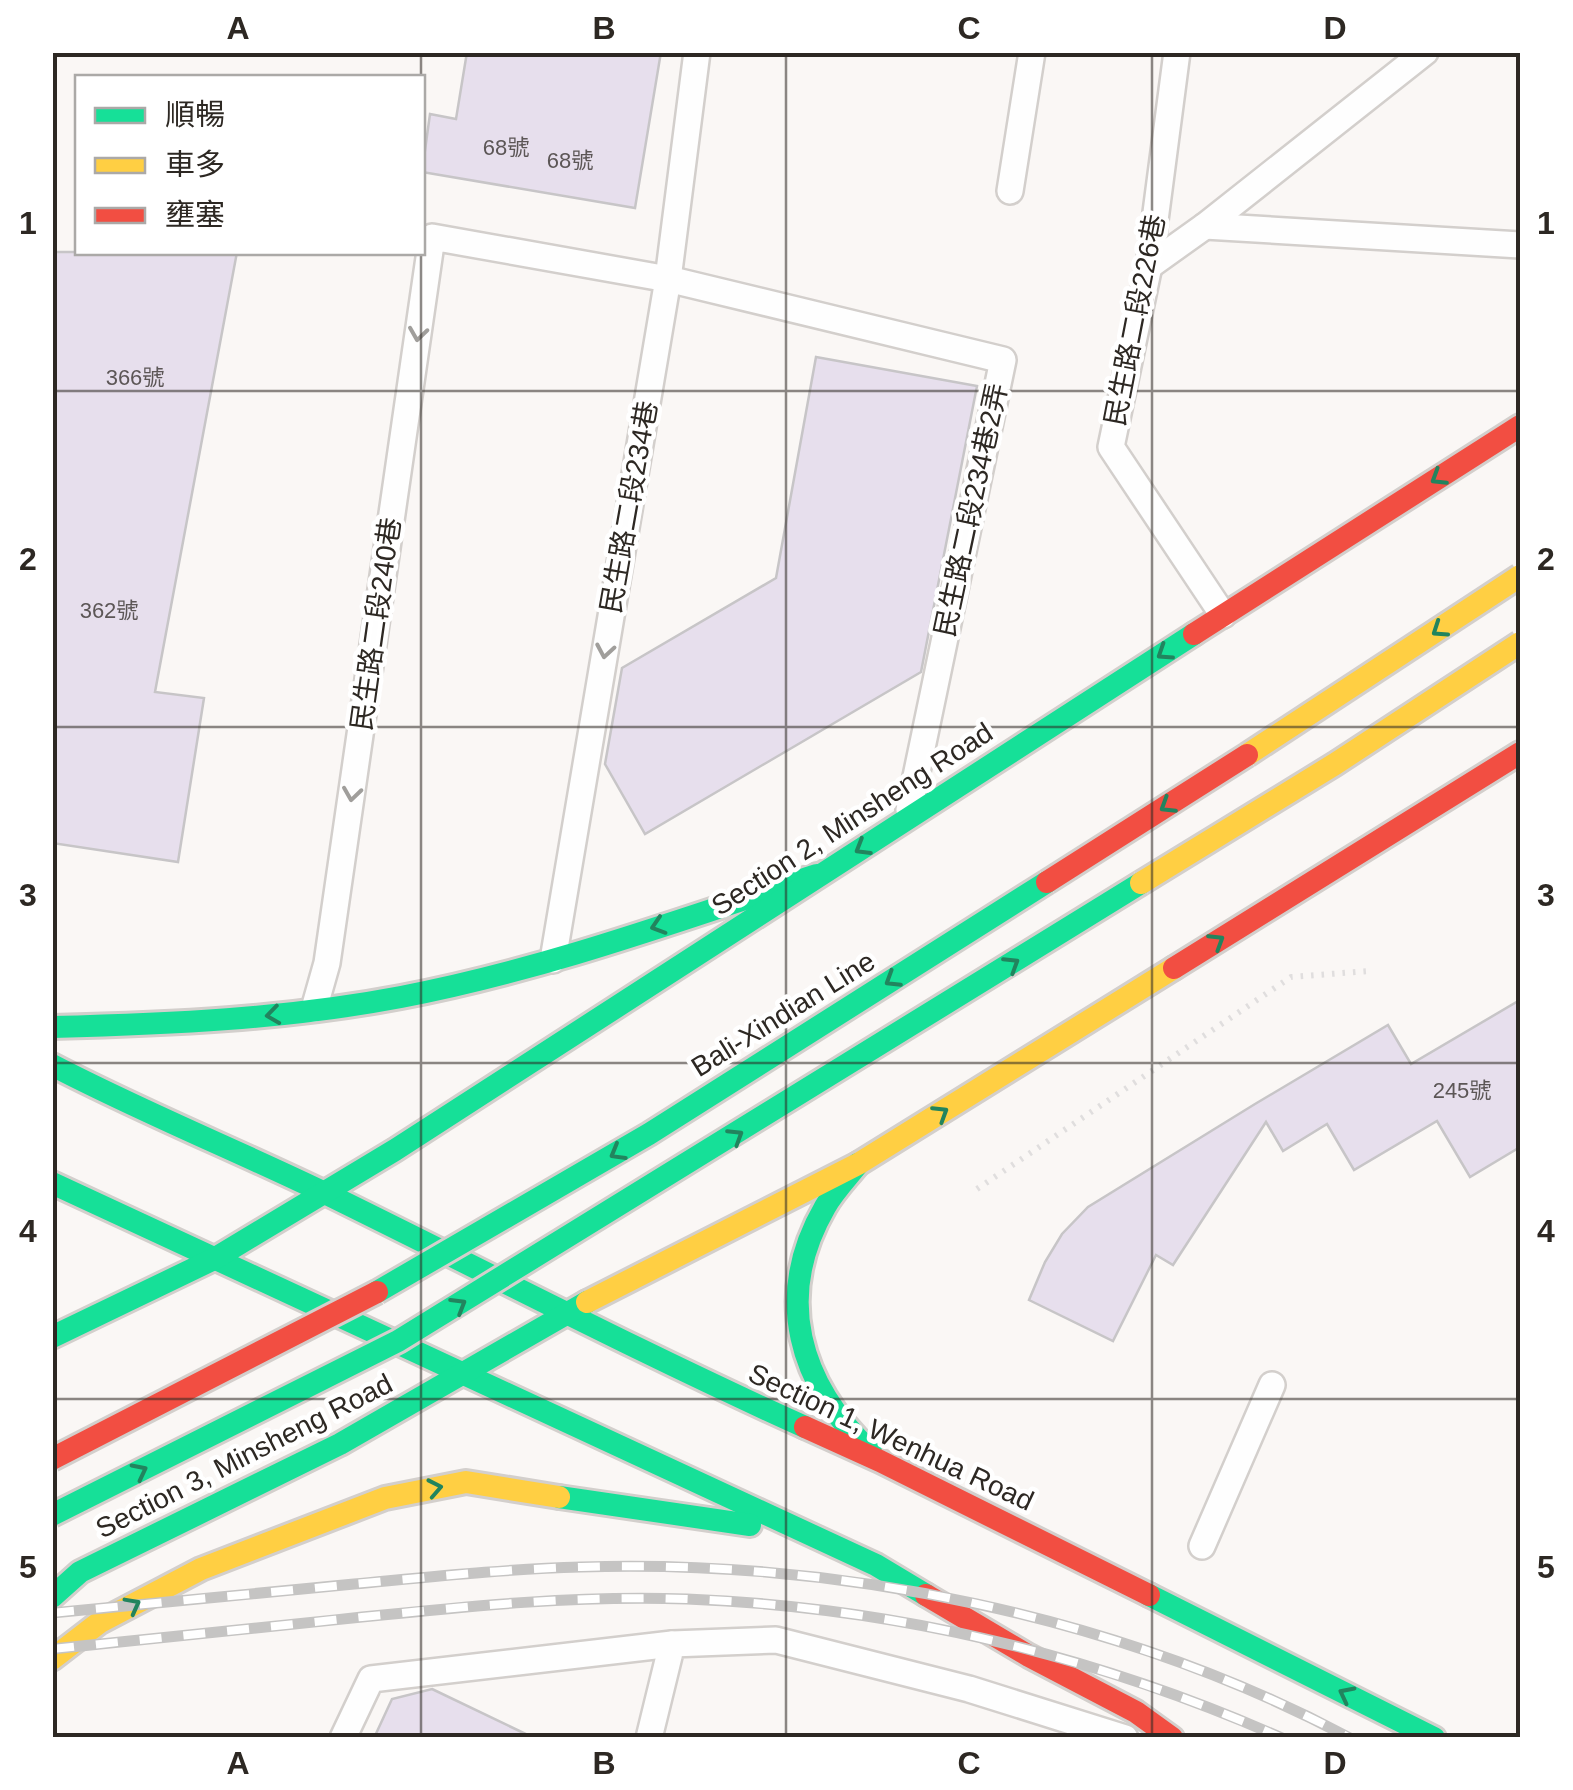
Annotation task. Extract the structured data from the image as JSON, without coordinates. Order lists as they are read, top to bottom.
{
  "streets": {
    "main road": [
      "Section 2, Minsheng Road",
      "Bali-Xindian Line",
      "Section 1, Wenhua Road",
      "Section 3, Minsheng Road"
    ],
    "lane": [
      "民生路二段226巷",
      "民生路二段234巷",
      "民生路二段234巷2弄",
      "民生路二段240巷"
    ]
  },
  "crossings": [
    ["民生路二段226巷", "Section 2, Minsheng Road"],
    ["民生路二段234巷", "民生路二段234巷2弄"],
    ["民生路二段234巷", "民生路二段240巷"],
    ["民生路二段234巷2弄", "民生路二段240巷"],
    ["民生路二段234巷2弄", "Section 2, Minsheng Road"],
    ["Section 2, Minsheng Road", "Section 1, Wenhua Road"]
  ],
  "one_way": ["民生路二段234巷"],
  "house_numbers": [
    "68號",
    "68號",
    "366號",
    "362號",
    "245號"
  ],
  "legend": ["順暢", "車多", "壅塞"],
  "grid": {
    "columns": [
      "A",
      "B",
      "C",
      "D"
    ],
    "rows": [
      "1",
      "2",
      "3",
      "4",
      "5"
    ]
  }
}
